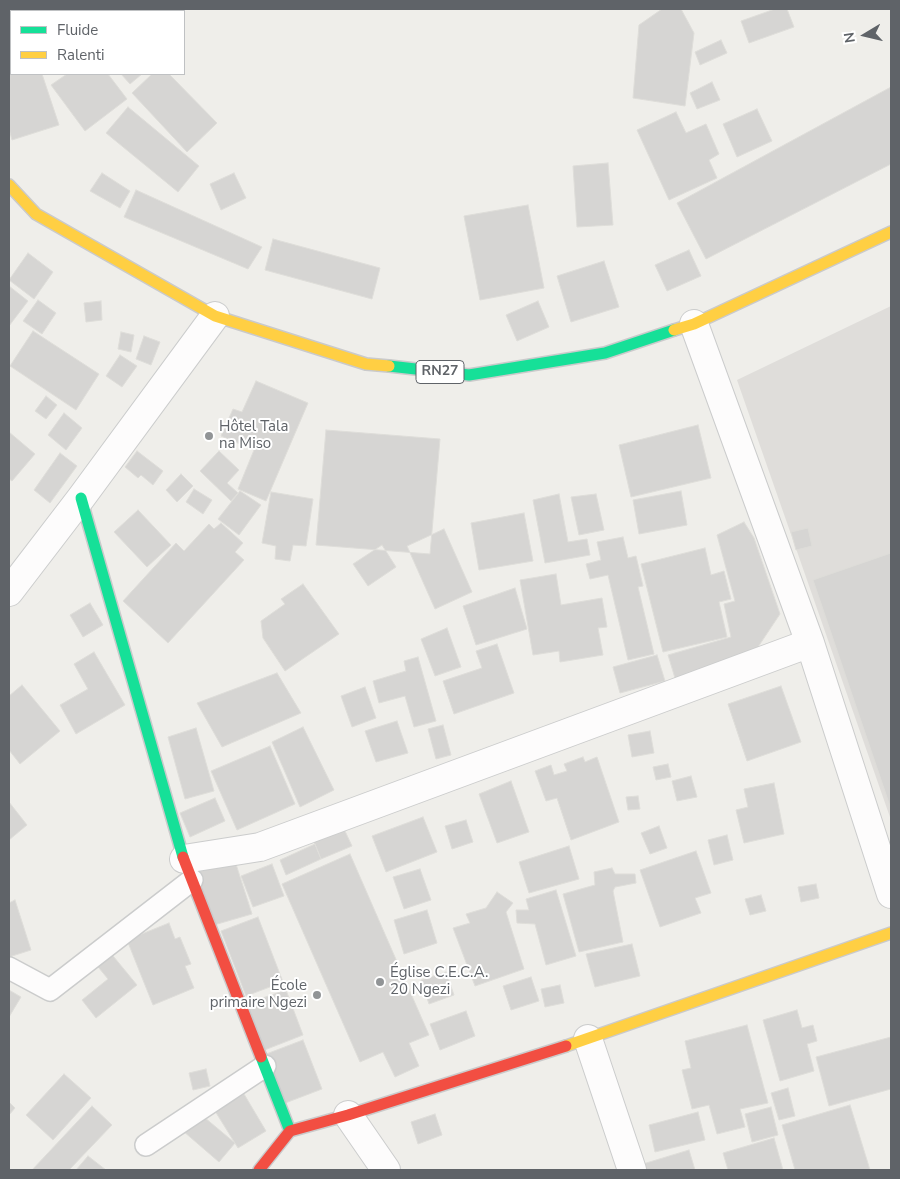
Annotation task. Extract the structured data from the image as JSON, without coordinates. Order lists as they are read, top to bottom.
{
  "streets": {
    "street": ["RN27"]
  },
  "places": ["Hôtel Tala na Miso", "Église C.E.C.A. 20 Ngezi", "École primaire Ngezi"],
  "legend": ["Fluide", "Ralenti"],
  "north": "left"
}
